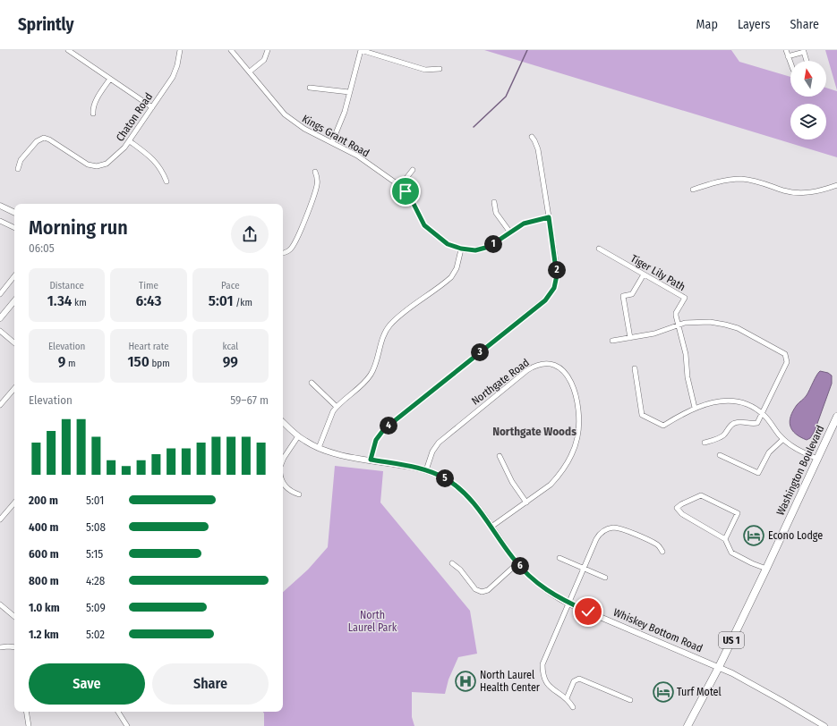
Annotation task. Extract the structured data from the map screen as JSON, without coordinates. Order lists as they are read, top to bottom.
{
  "streets": {
    "main road": ["Washington Boulevard", "US 1"],
    "street": [
      "Chaton Road",
      "Kings Grant Road",
      "Tiger Lily Path",
      "Northgate Road",
      "Whiskey Bottom Road"
    ]
  },
  "crossings": [
    ["Northgate Road", "Whiskey Bottom Road"],
    ["Washington Boulevard", "Whiskey Bottom Road"]
  ],
  "districts": ["Northgate Woods"],
  "parks": ["North Laurel Park"],
  "places": {
    "hotel": ["Econo Lodge", "Turf Motel"],
    "hospital": ["North Laurel Health Center"]
  },
  "north": "top",
  "page": {
    "header": "Sprintly",
    "nav": ["Map", "Layers", "Share"],
    "heading": ["Morning run", "06:05"],
    "pins": [
      "1",
      "2",
      "3",
      "4",
      "5",
      "6"
    ],
    "stats": [
      ["Distance", "1.34 km"],
      ["Time", "6:43"],
      ["Pace", "5:01 /km"],
      ["Elevation", "9 m"],
      ["Heart rate", "150 bpm"],
      ["kcal", "99"]
    ],
    "chart": ["Elevation", "59–67 m"],
    "list": [
      {
        "name": "200 m",
        "note": "5:01"
      },
      {
        "name": "400 m",
        "note": "5:08"
      },
      {
        "name": "600 m",
        "note": "5:15"
      },
      {
        "name": "800 m",
        "note": "4:28"
      },
      {
        "name": "1.0 km",
        "note": "5:09"
      },
      {
        "name": "1.2 km",
        "note": "5:02"
      }
    ],
    "buttons": ["Save", "Share"]
  }
}
